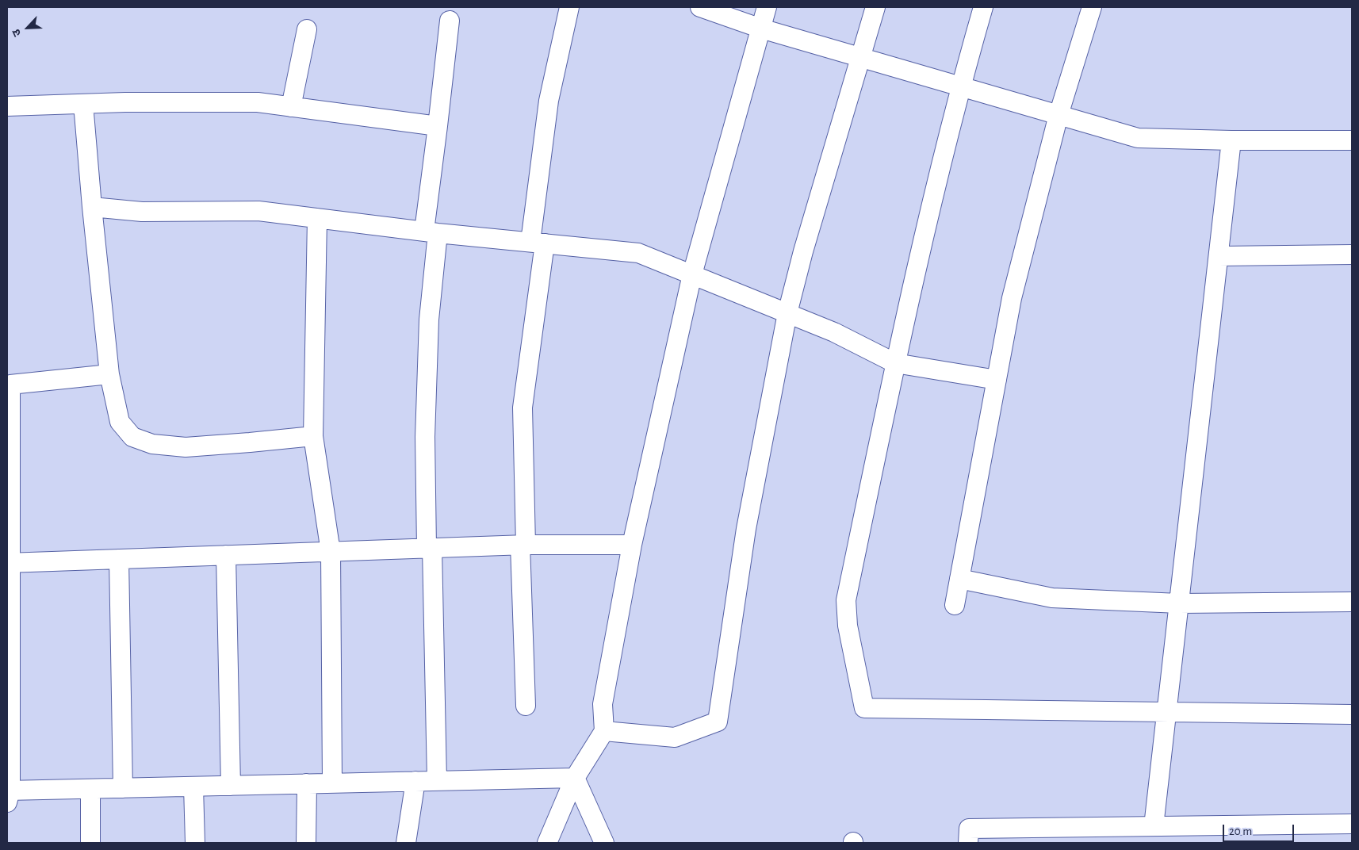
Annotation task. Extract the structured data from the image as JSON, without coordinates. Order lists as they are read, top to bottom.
{
  "scale_bar": "20 m",
  "north": "bottom left"
}
